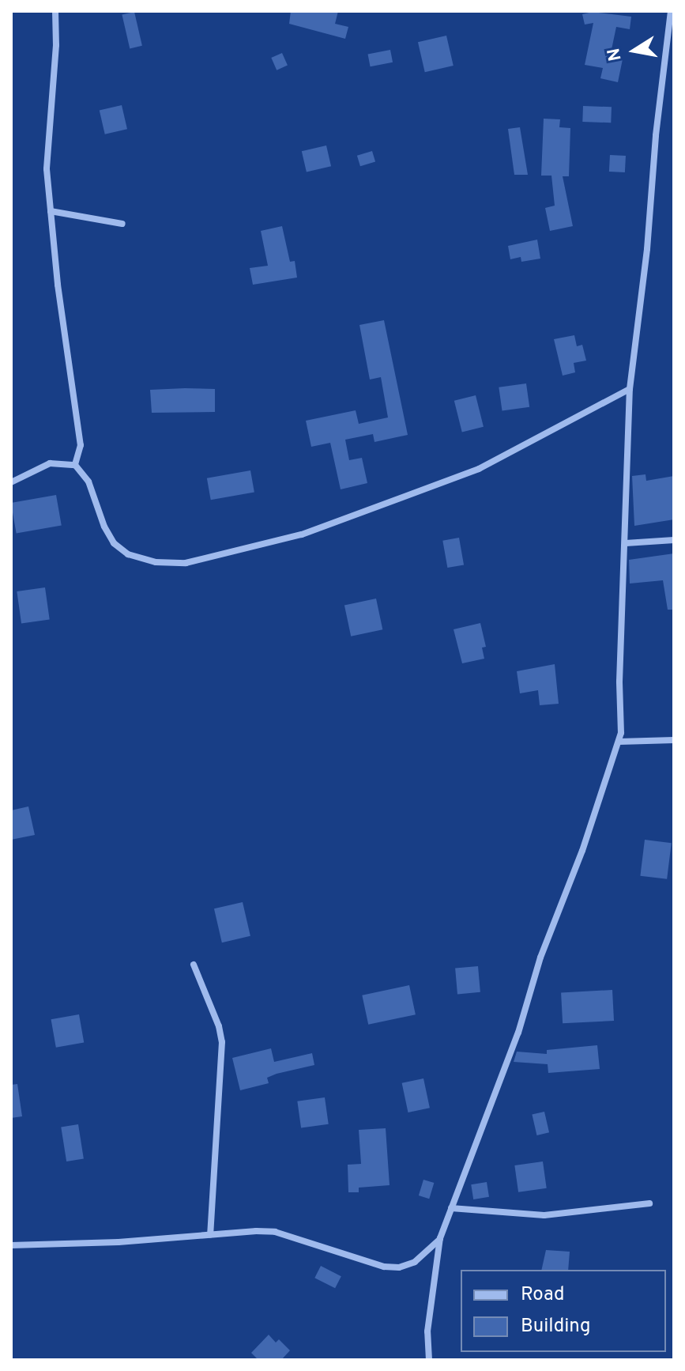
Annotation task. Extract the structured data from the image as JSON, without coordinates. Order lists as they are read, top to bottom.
{
  "legend": ["Road", "Building"],
  "north": "left"
}
